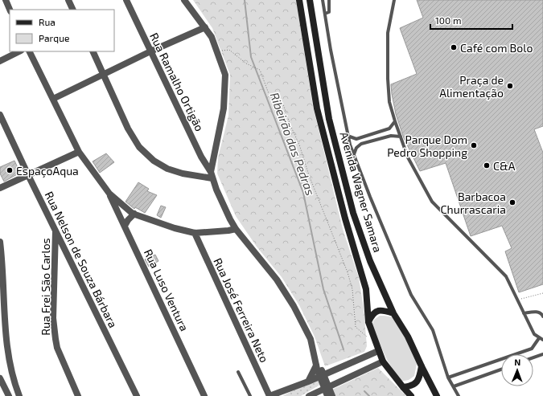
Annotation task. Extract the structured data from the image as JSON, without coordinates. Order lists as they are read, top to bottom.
{
  "streets": {
    "main road": ["Avenida Wagner Samara"],
    "street": [
      "Rua Ramalho Ortigão",
      "Rua Nelson de Souza Bárbara",
      "Rua Frei São Carlos",
      "Rua Luso Ventura",
      "Rua José Ferreira Neto"
    ]
  },
  "crossings": [
    ["Rua Nelson de Souza Bárbara", "Rua Frei São Carlos"]
  ],
  "water": ["Ribeirão das Pedras"],
  "places": [
    "Café com Bolo",
    "Praça de Alimentação",
    "Parque Dom Pedro Shopping",
    "C&A",
    "EspaçoAqua",
    "Barbacoa Churrascaria"
  ],
  "legend": ["Rua", "Parque"],
  "scale_bar": "100 m",
  "north": "top"
}
